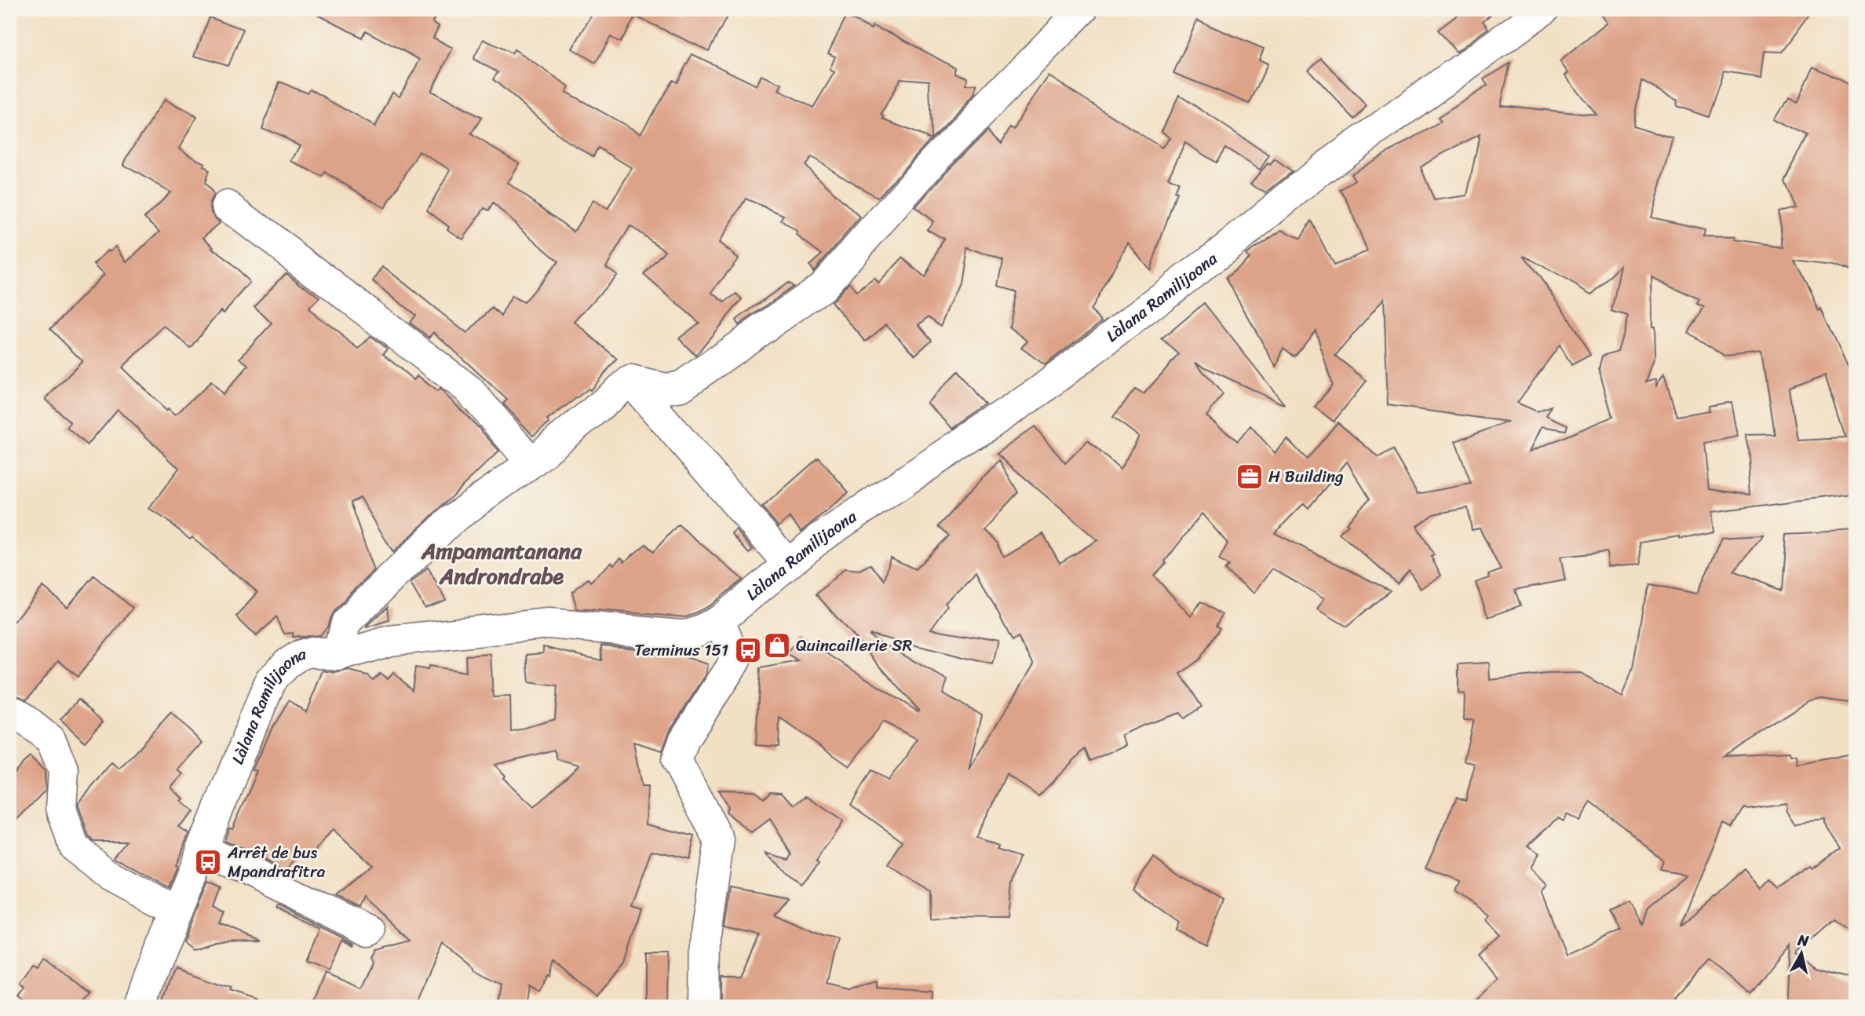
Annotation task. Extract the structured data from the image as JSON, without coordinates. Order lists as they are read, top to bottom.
{
  "streets": {
    "street": ["Làlana Ramilijaona"]
  },
  "districts": ["Ampamantanana Androndrabe"],
  "places": {
    "office": ["H Building"],
    "shop": ["Quincaillerie SR"],
    "bus stop": ["Terminus 151", "Arrêt de bus Mpandrafitra"]
  },
  "north": "top"
}
